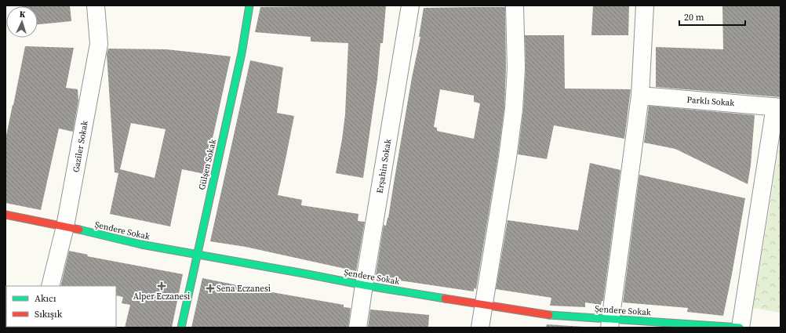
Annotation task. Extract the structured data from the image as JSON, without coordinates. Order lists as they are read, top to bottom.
{
  "streets": {
    "street": [
      "Parklı Sokak",
      "Gaziler Sokak",
      "Gülşen Sokak",
      "Erşahin Sokak",
      "Şendere Sokak"
    ]
  },
  "crossings": [
    ["Gaziler Sokak", "Şendere Sokak"],
    ["Gülşen Sokak", "Şendere Sokak"],
    ["Erşahin Sokak", "Şendere Sokak"]
  ],
  "places": {
    "health": ["Alper Eczanesi", "Sena Eczanesi"]
  },
  "legend": ["Akıcı", "Sıkışık"],
  "scale_bar": "20 m",
  "north": "top"
}
